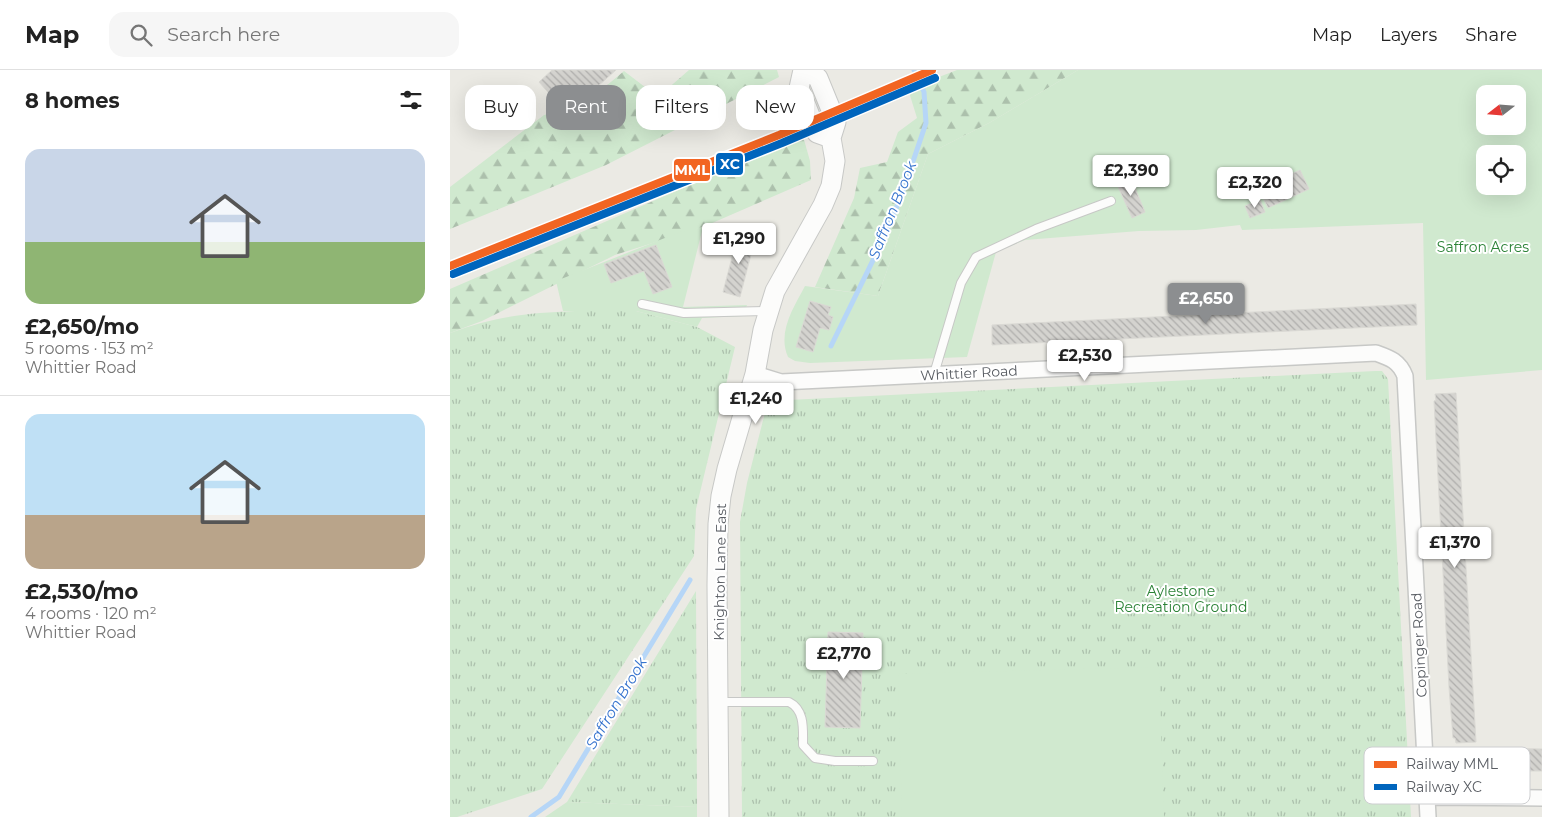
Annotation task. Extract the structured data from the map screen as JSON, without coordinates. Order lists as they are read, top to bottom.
{
  "streets": {
    "street": ["Whittier Road", "Knighton Lane East", "Copinger Road"]
  },
  "crossings": [
    ["Whittier Road", "Knighton Lane East"],
    ["Whittier Road", "Copinger Road"]
  ],
  "water": ["Saffron Brook"],
  "parks": ["Saffron Acres", "Aylestone Recreation Ground"],
  "lines": ["rail line MML", "rail line XC"],
  "legend": ["Railway MML", "Railway XC"],
  "north": "left",
  "page": {
    "header": "Map",
    "search": "Search here",
    "nav": ["Map", "Layers", "Share"],
    "heading": "8 homes",
    "chip": [
      "Buy",
      "Rent",
      "Filters",
      "New"
    ],
    "list": [
      {
        "name": "£2,650/mo",
        "note": "5 rooms · 153 m² · Whittier Road"
      },
      {
        "name": "£2,530/mo",
        "note": "4 rooms · 120 m² · Whittier Road"
      }
    ],
    "price": [
      "£2,390",
      "£2,320",
      "£1,290",
      "£2,650",
      "£2,530",
      "£1,240",
      "£1,370",
      "£2,770"
    ]
  }
}
